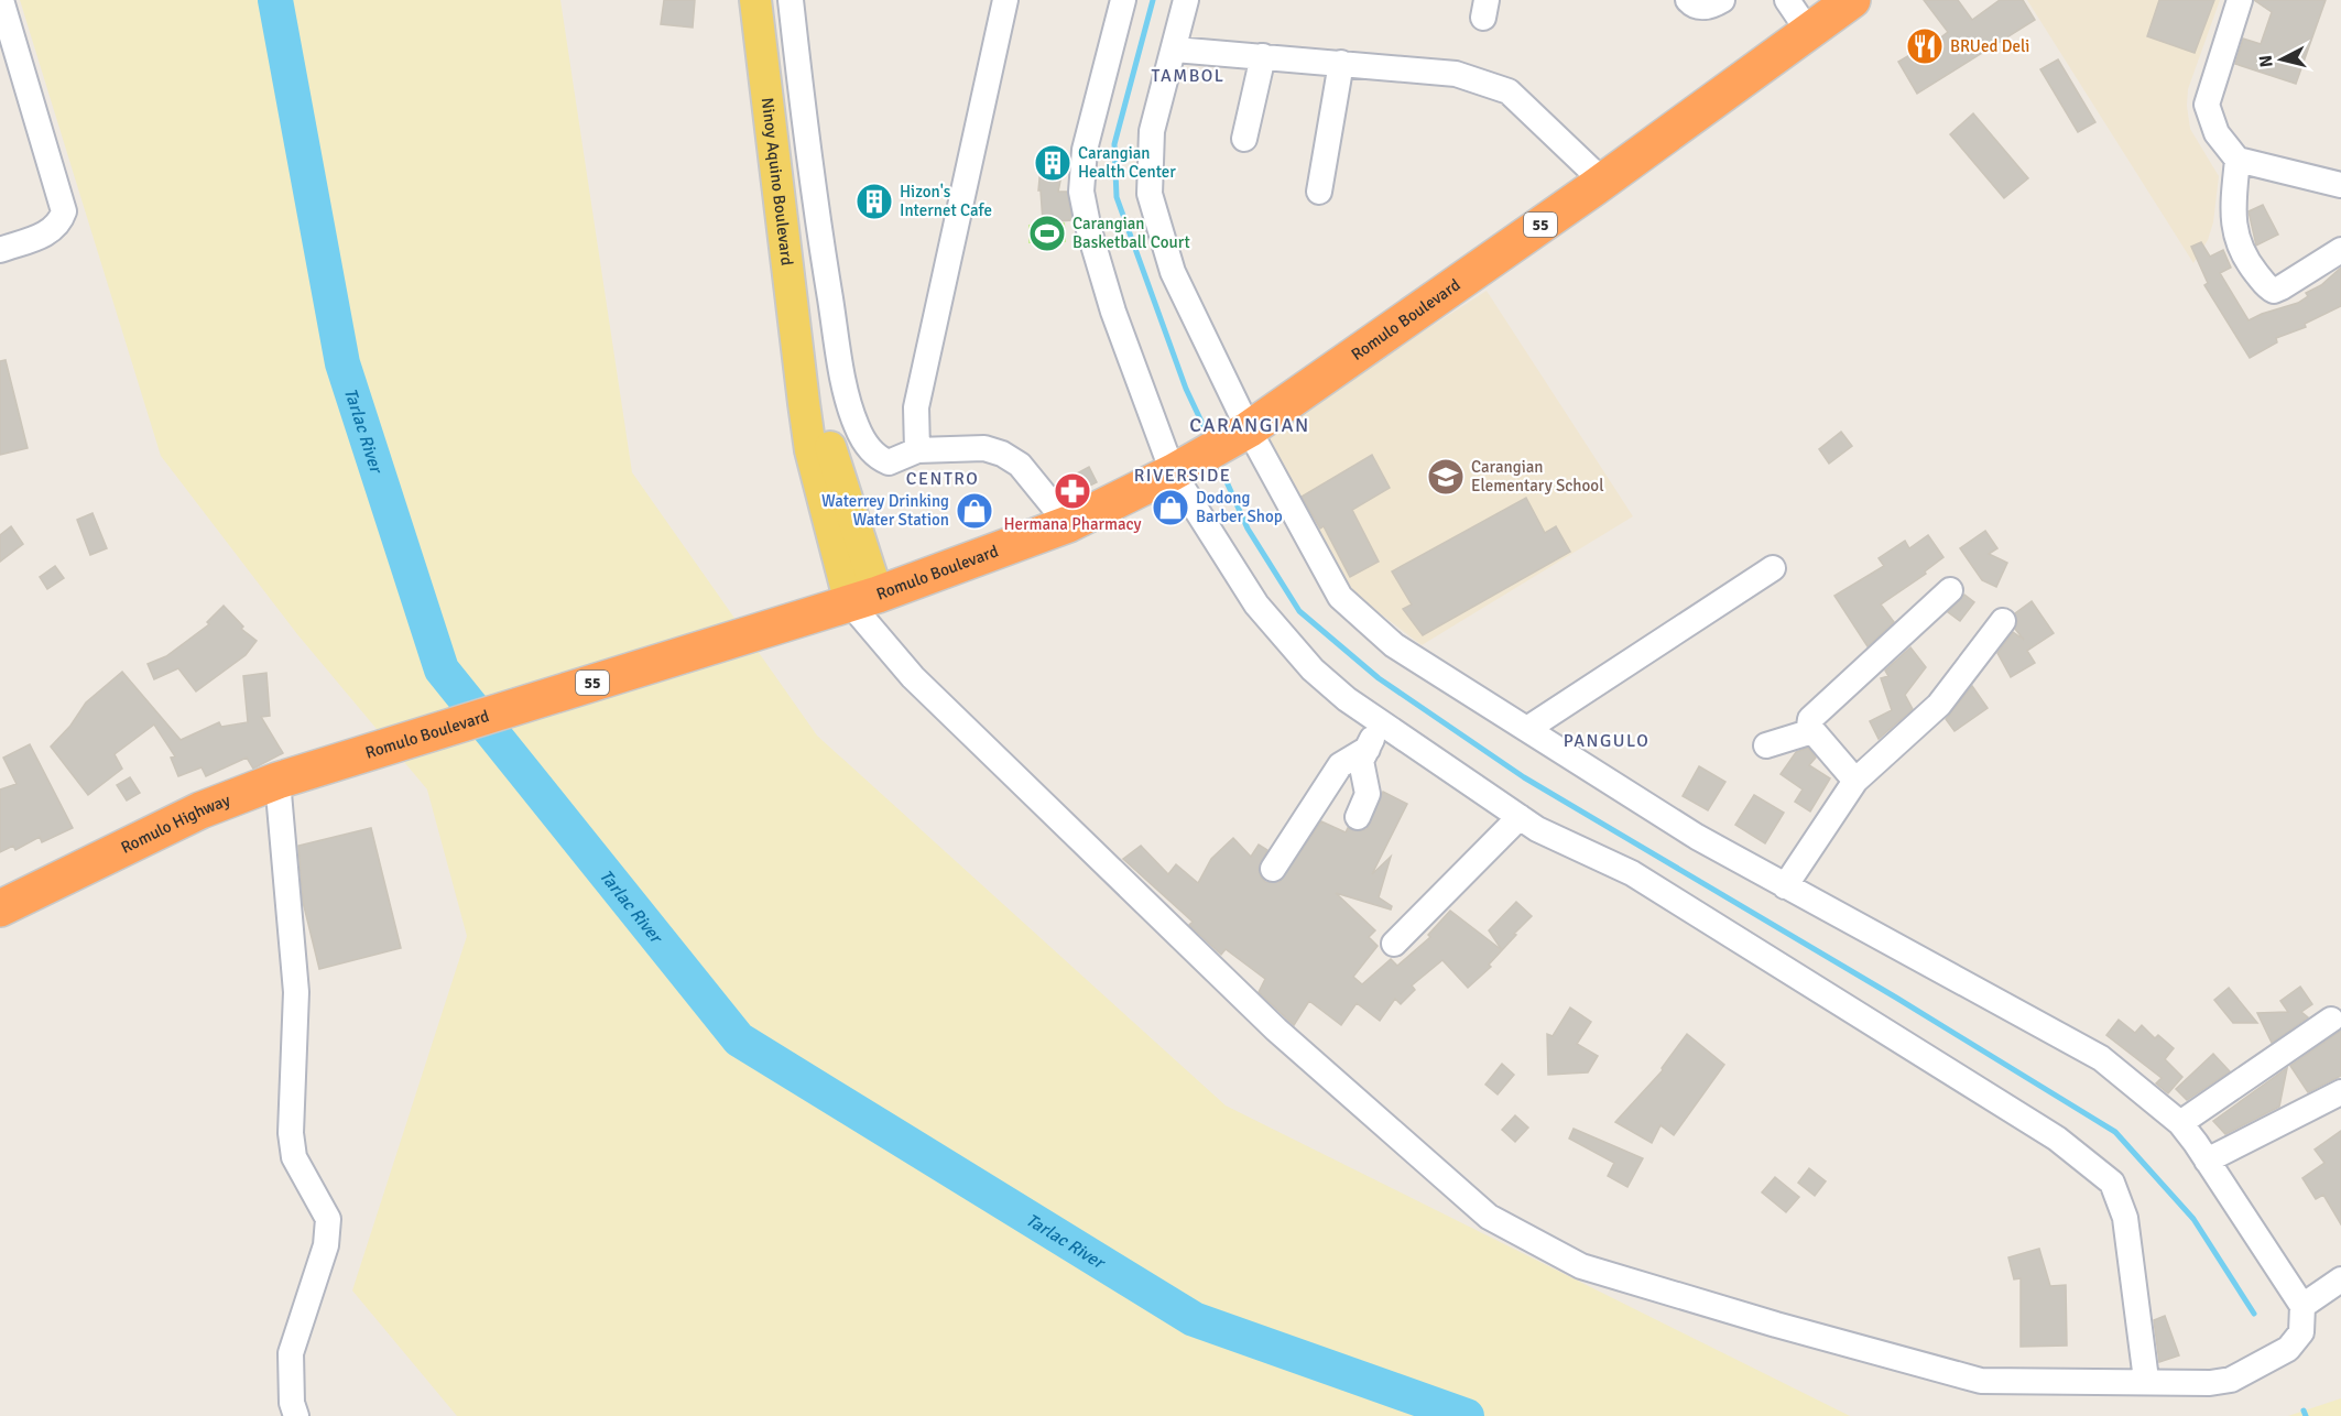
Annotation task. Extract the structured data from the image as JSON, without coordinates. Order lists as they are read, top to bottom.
{
  "streets": {
    "highway": ["55", "Romulo Boulevard", "Romulo Highway"],
    "main road": ["Ninoy Aquino Boulevard"]
  },
  "crossings": [
    ["Ninoy Aquino Boulevard", "Romulo Boulevard"],
    ["Romulo Boulevard", "Romulo Highway"]
  ],
  "districts": [
    "TAMBOL",
    "CARANGIAN",
    "RIVERSIDE",
    "CENTRO",
    "PANGULO"
  ],
  "water": ["Tarlac River"],
  "places": {
    "restaurant": ["BRUed Deli"],
    "building": ["Carangian Health Center", "Hizon's Internet Cafe"],
    "sports": ["Carangian Basketball Court"],
    "school or university": ["Carangian Elementary School"],
    "pharmacy": ["Hermana Pharmacy"],
    "shop": ["Dodong Barber Shop", "Waterrey Drinking Water Station"]
  },
  "north": "left"
}
